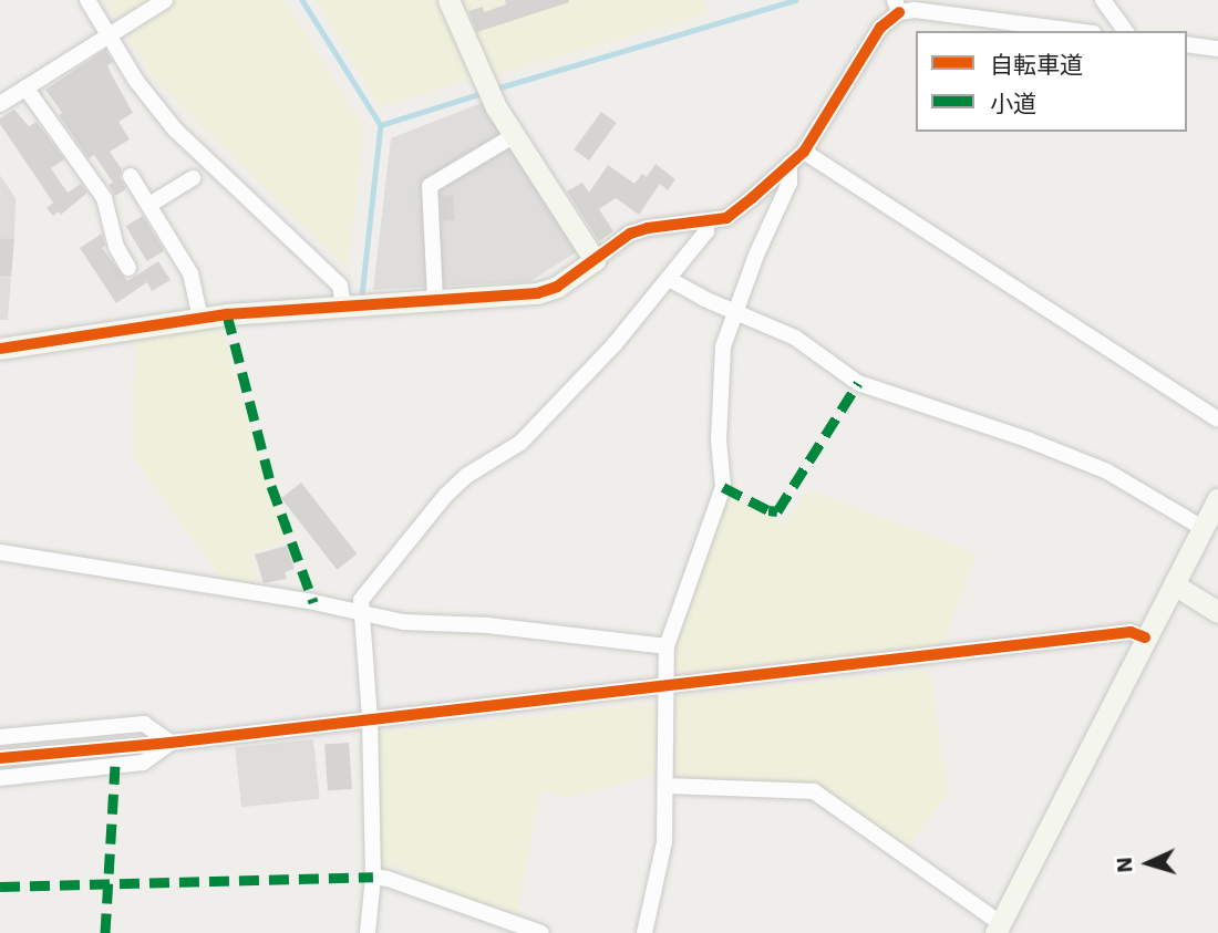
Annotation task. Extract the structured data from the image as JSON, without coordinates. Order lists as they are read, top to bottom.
{
  "legend": ["自転車道", "小道"],
  "north": "left"
}
